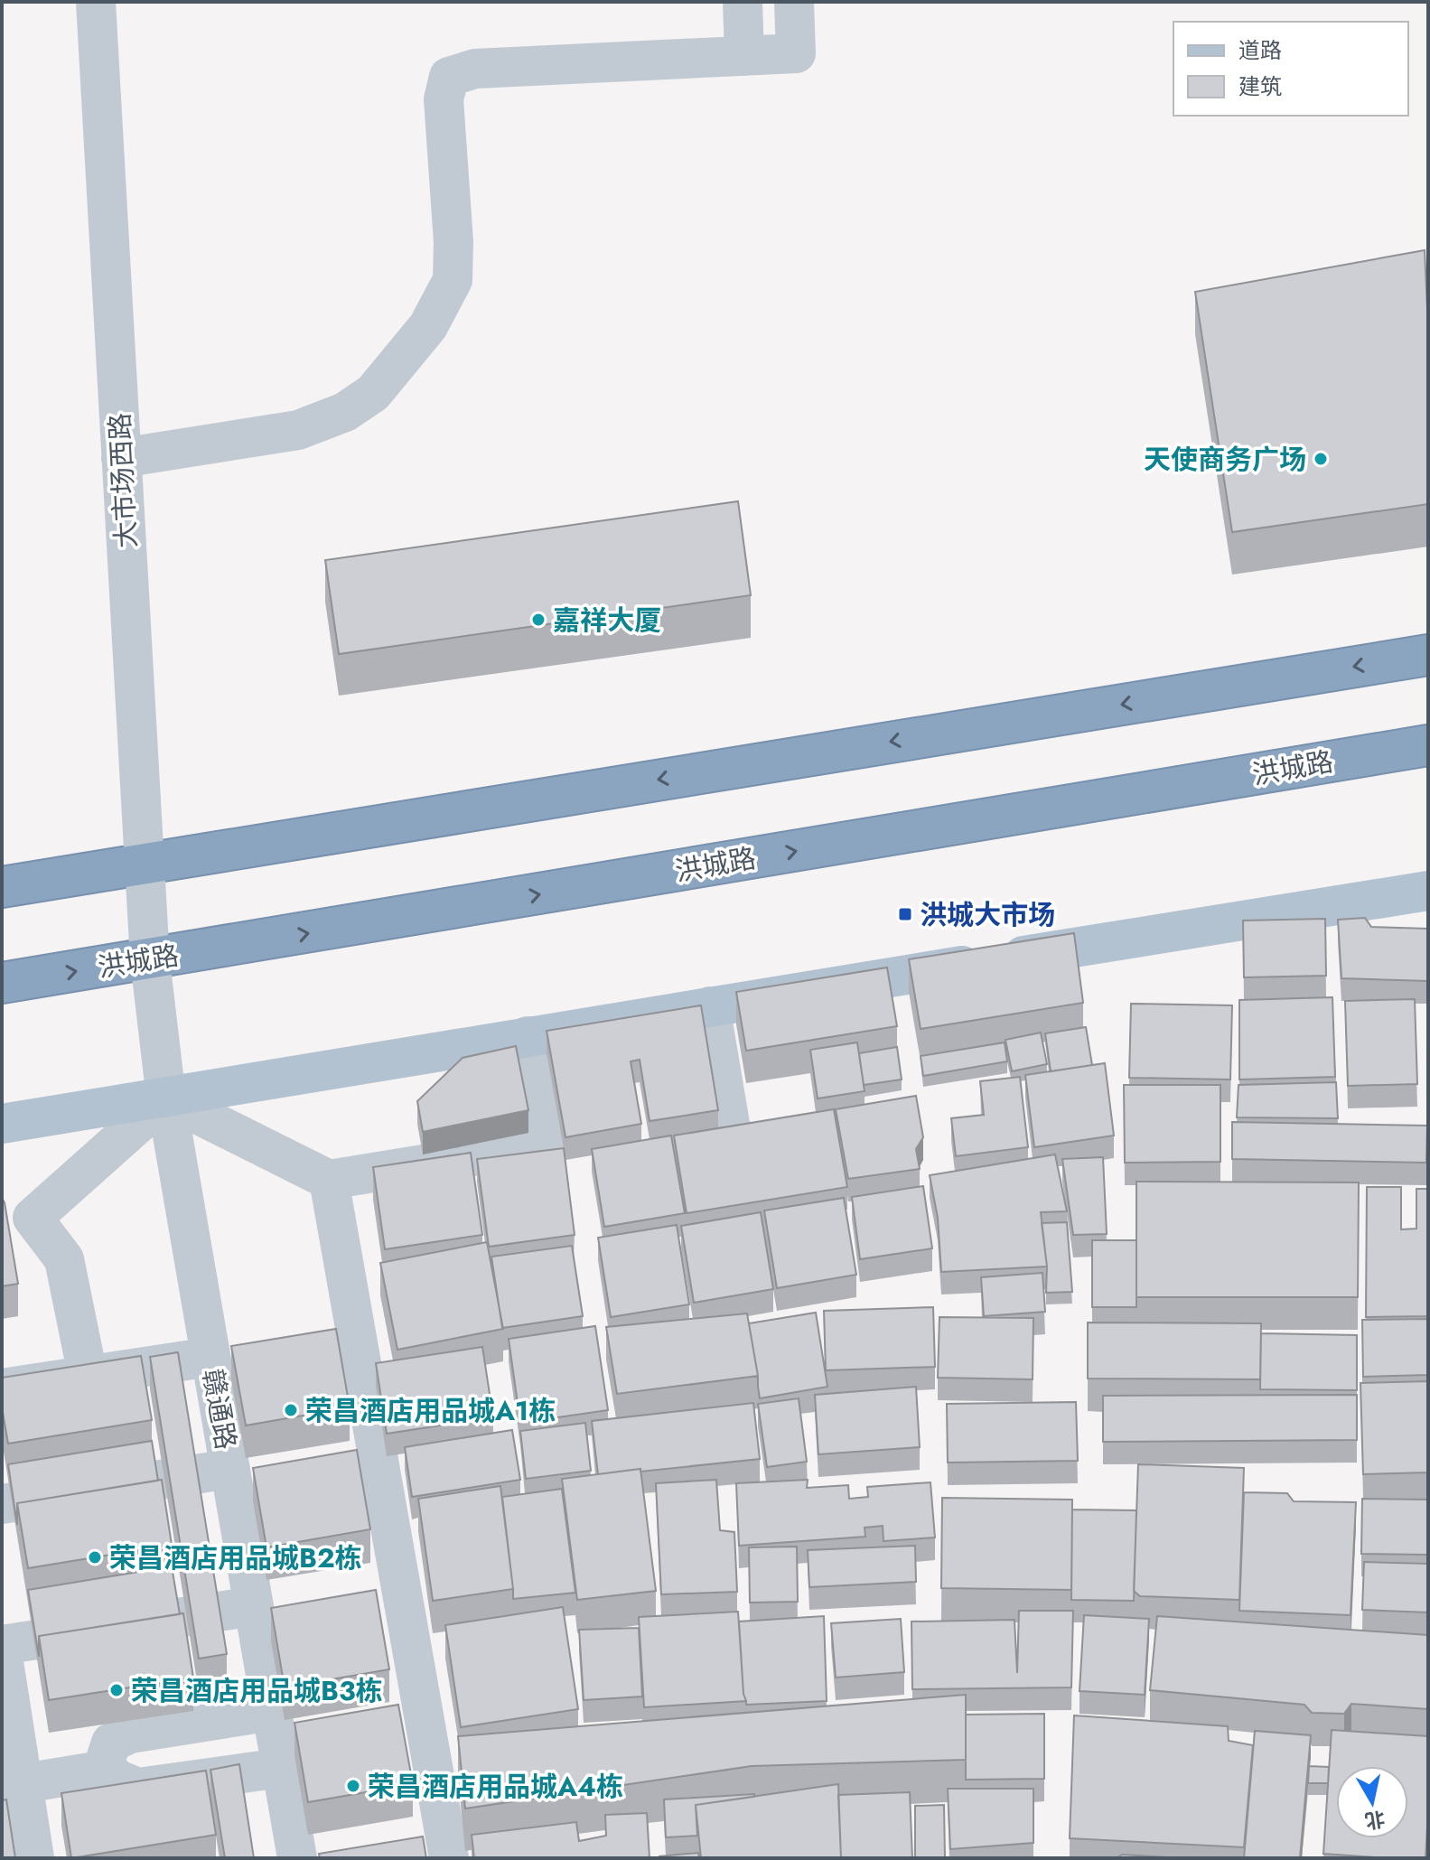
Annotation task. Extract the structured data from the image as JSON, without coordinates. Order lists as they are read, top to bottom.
{
  "streets": {
    "highway": ["洪城路"],
    "street": ["大市场西路", "赣通路"]
  },
  "crossings": [
    ["大市场西路", "洪城路"],
    ["大市场西路", "赣通路"],
    ["洪城路", "赣通路"]
  ],
  "places": {
    "other": [
      "天使商务广场",
      "嘉祥大厦",
      "荣昌酒店用品城A1栋",
      "荣昌酒店用品城B2栋",
      "荣昌酒店用品城B3栋",
      "荣昌酒店用品城A4栋"
    ],
    "transit": ["洪城大市场"]
  },
  "legend": ["道路", "建筑"],
  "north": "bottom"
}
